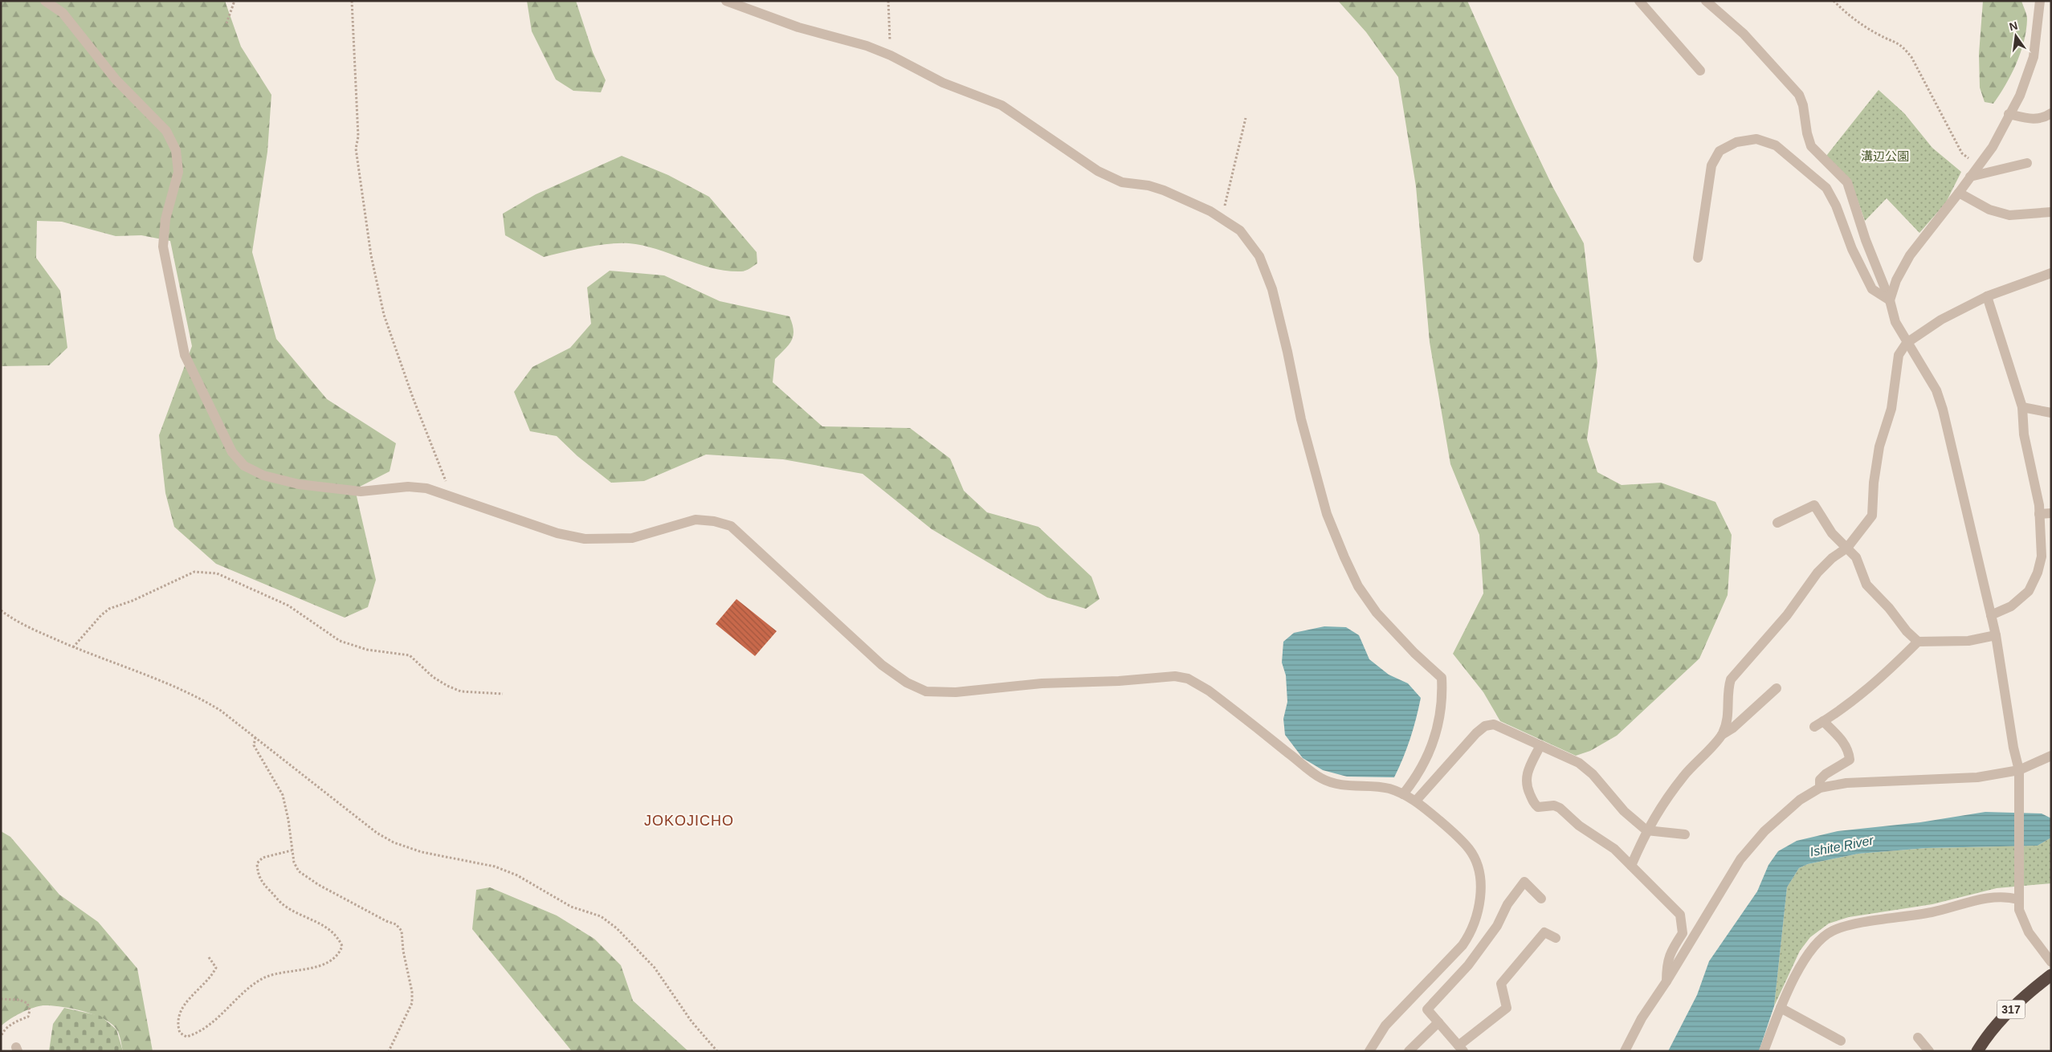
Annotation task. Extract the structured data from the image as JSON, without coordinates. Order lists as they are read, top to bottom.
{
  "streets": {
    "highway": ["317"]
  },
  "districts": ["JOKOJICHO"],
  "water": ["Ishite River"],
  "parks": ["溝辺公園"],
  "north": "top"
}
